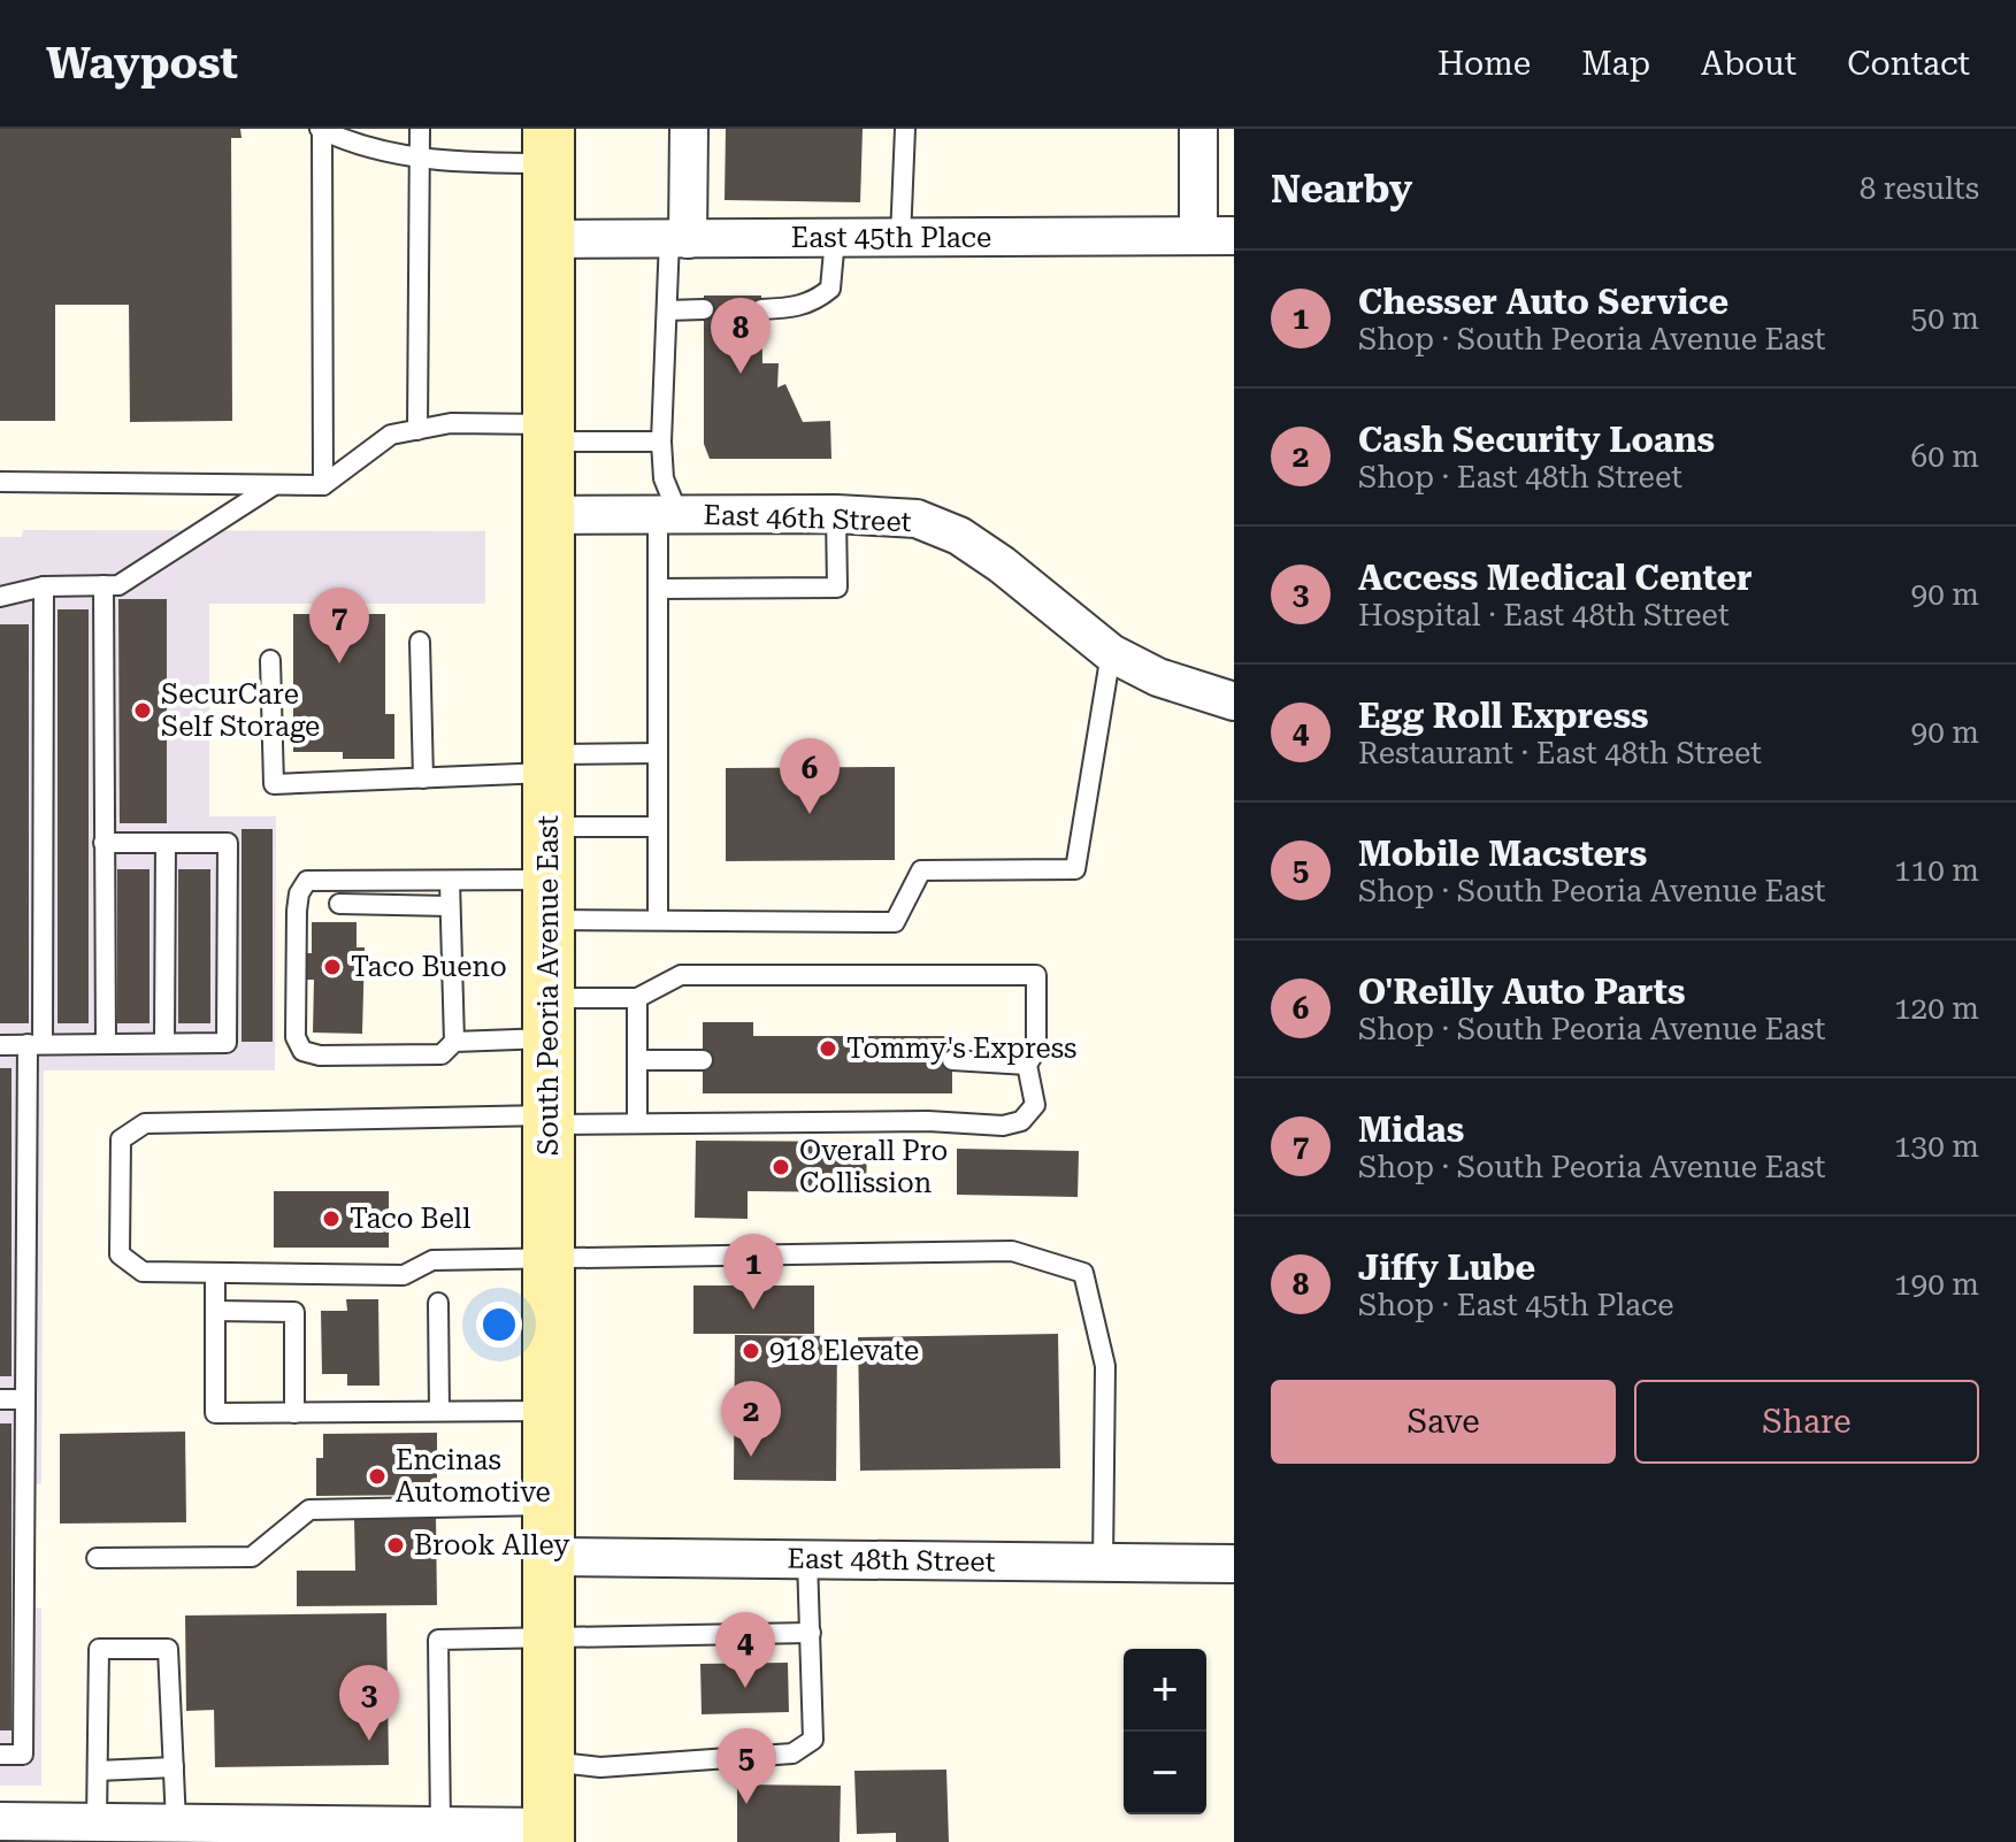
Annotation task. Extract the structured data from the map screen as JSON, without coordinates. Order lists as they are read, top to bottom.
{
  "streets": {
    "main road": ["South Peoria Avenue East"],
    "street": ["East 45th Place", "East 46th Street", "East 48th Street"]
  },
  "crossings": [
    ["East 45th Place", "South Peoria Avenue East"],
    ["East 46th Street", "South Peoria Avenue East"],
    ["South Peoria Avenue East", "East 48th Street"]
  ],
  "places": [
    "SecurCare Self Storage",
    "Taco Bueno",
    "Tommy's Express",
    "Overall Pro Collission",
    "Taco Bell",
    "918 Elevate",
    "Encinas Automotive",
    "Brook Alley"
  ],
  "page": {
    "header": "Waypost",
    "nav": [
      "Home",
      "Map",
      "About",
      "Contact"
    ],
    "heading": ["Nearby", "8 results"],
    "list": [
      {
        "mark": "1",
        "name": "Chesser Auto Service",
        "note": "Shop · South Peoria Avenue East",
        "value": "50 m"
      },
      {
        "mark": "2",
        "name": "Cash Security Loans",
        "note": "Shop · East 48th Street",
        "value": "60 m"
      },
      {
        "mark": "3",
        "name": "Access Medical Center",
        "note": "Hospital · East 48th Street",
        "value": "90 m"
      },
      {
        "mark": "4",
        "name": "Egg Roll Express",
        "note": "Restaurant · East 48th Street",
        "value": "90 m"
      },
      {
        "mark": "5",
        "name": "Mobile Macsters",
        "note": "Shop · South Peoria Avenue East",
        "value": "110 m"
      },
      {
        "mark": "6",
        "name": "O'Reilly Auto Parts",
        "note": "Shop · South Peoria Avenue East",
        "value": "120 m"
      },
      {
        "mark": "7",
        "name": "Midas",
        "note": "Shop · South Peoria Avenue East",
        "value": "130 m"
      },
      {
        "mark": "8",
        "name": "Jiffy Lube",
        "note": "Shop · East 45th Place",
        "value": "190 m"
      }
    ],
    "pins": [
      "8",
      "7",
      "6",
      "1",
      "2",
      "4",
      "3",
      "5"
    ],
    "buttons": ["Save", "Share"],
    "map_buttons": ["+", "−"]
  }
}
